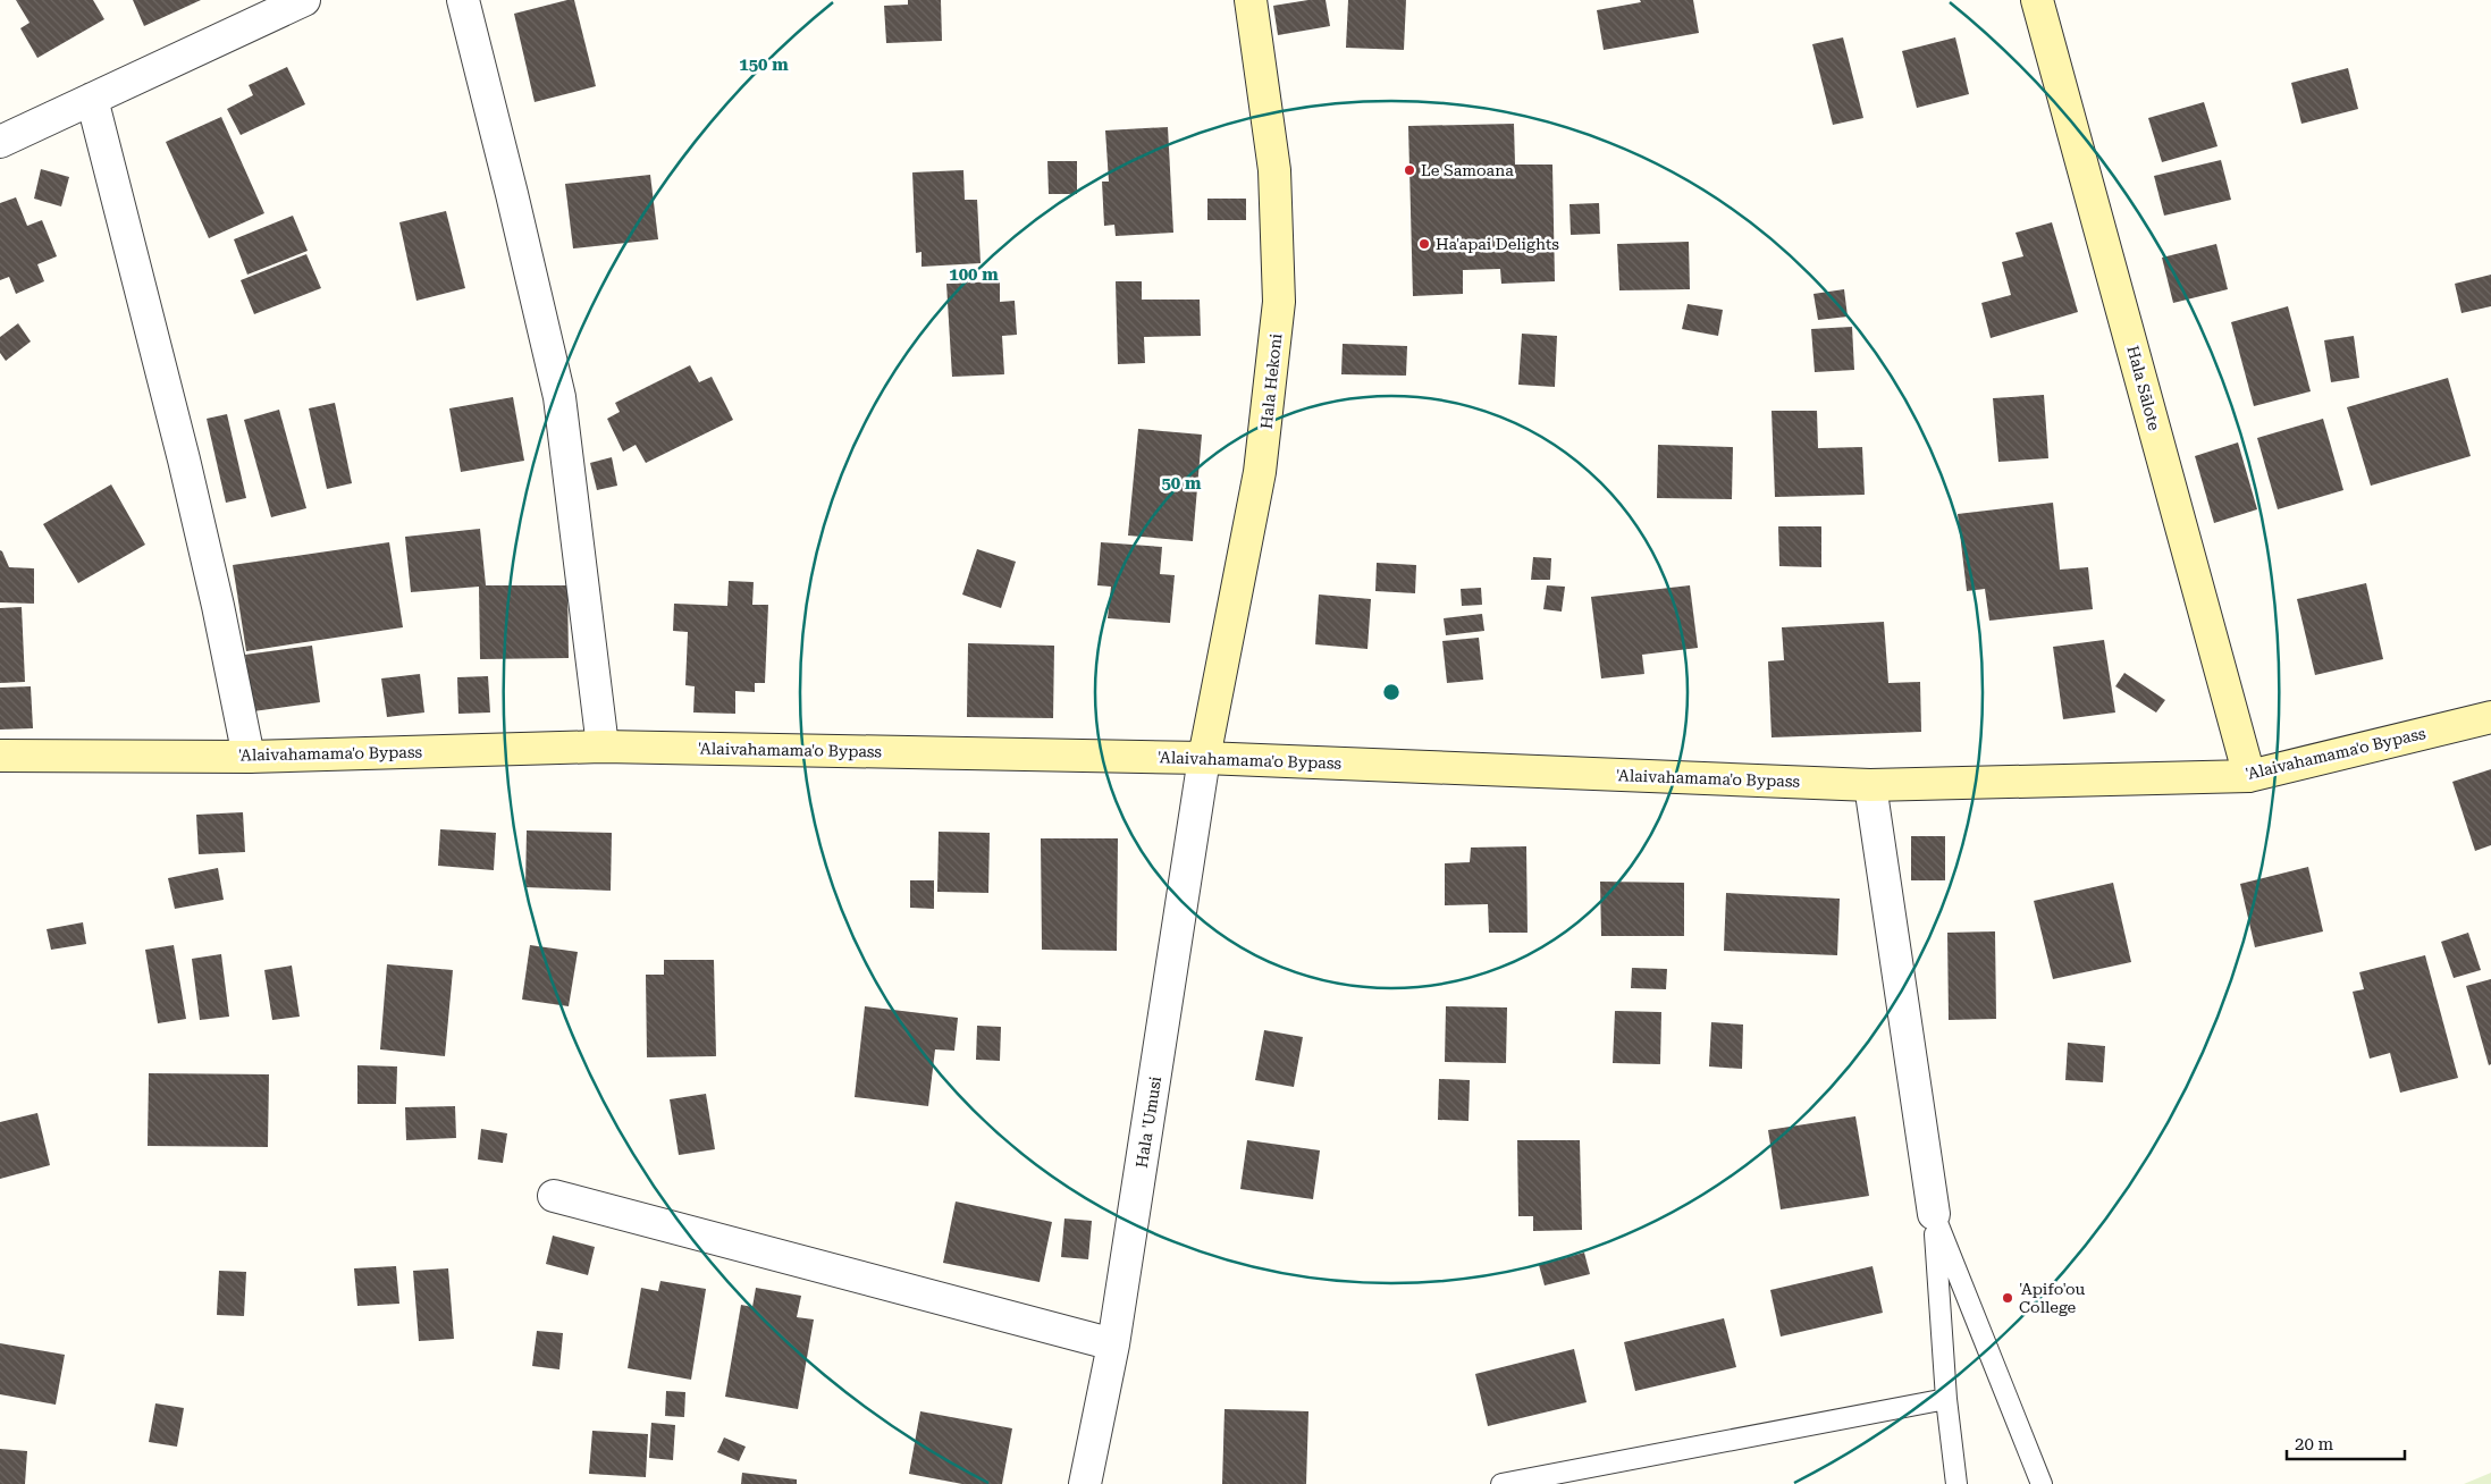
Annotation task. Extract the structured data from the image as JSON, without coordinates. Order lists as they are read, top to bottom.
{
  "streets": {
    "main road": ["Hala Hekoni", "Hala Sālote", "'Alaivahamama'o Bypass"],
    "street": ["Hala 'Umusi"]
  },
  "crossings": [
    ["Hala Hekoni", "'Alaivahamama'o Bypass"],
    ["Hala Hekoni", "Hala 'Umusi"],
    ["Hala Sālote", "'Alaivahamama'o Bypass"],
    ["'Alaivahamama'o Bypass", "Hala 'Umusi"]
  ],
  "places": ["Le Samoana", "Ha'apai Delights", "'Apifo'ou College"],
  "scale_bar": "20 m",
  "rings": ["150 m", "100 m", "50 m"]
}
